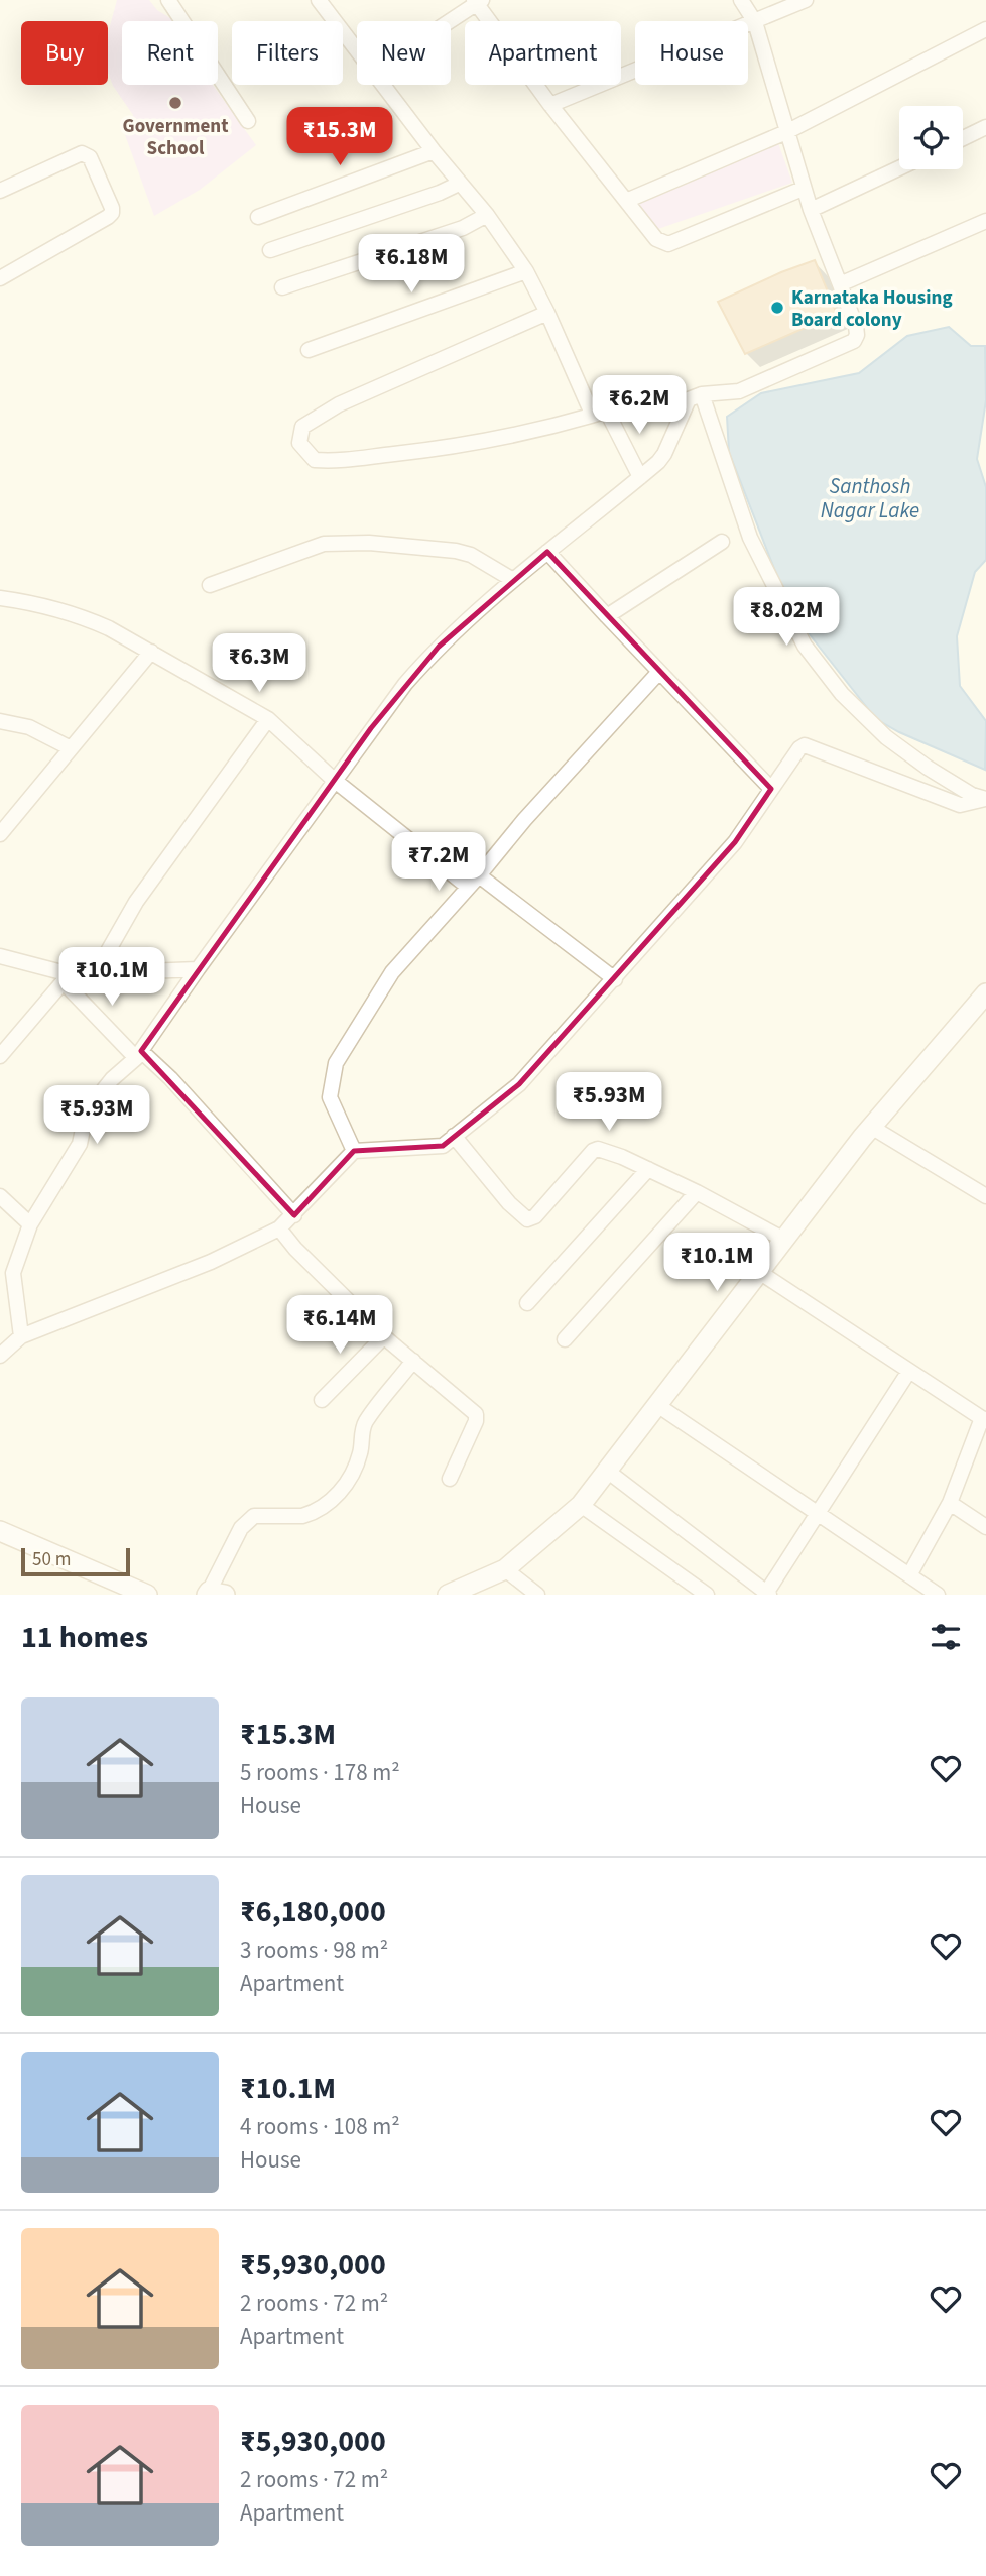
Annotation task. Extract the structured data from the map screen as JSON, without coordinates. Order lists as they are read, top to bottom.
{
  "water": ["Santhosh Nagar Lake"],
  "places": ["Government School", "Karnataka Housing Board colony"],
  "scale_bar": "50 m",
  "page": {
    "chip": [
      "Buy",
      "Rent",
      "Filters",
      "New",
      "Apartment",
      "House"
    ],
    "price": [
      "₹15.3M",
      "₹6.18M",
      "₹6.2M",
      "₹8.02M",
      "₹6.3M",
      "₹7.2M",
      "₹10.1M",
      "₹5.93M",
      "₹5.93M",
      "₹10.1M",
      "₹6.14M"
    ],
    "scale": "50 m",
    "heading": "11 homes",
    "list": [
      {
        "name": "₹15.3M",
        "note": "5 rooms · 178 m² · House"
      },
      {
        "name": "₹6,180,000",
        "note": "3 rooms · 98 m² · Apartment"
      },
      {
        "name": "₹10.1M",
        "note": "4 rooms · 108 m² · House"
      },
      {
        "name": "₹5,930,000",
        "note": "2 rooms · 72 m² · Apartment"
      },
      {
        "name": "₹5,930,000",
        "note": "2 rooms · 72 m² · Apartment"
      }
    ]
  }
}
